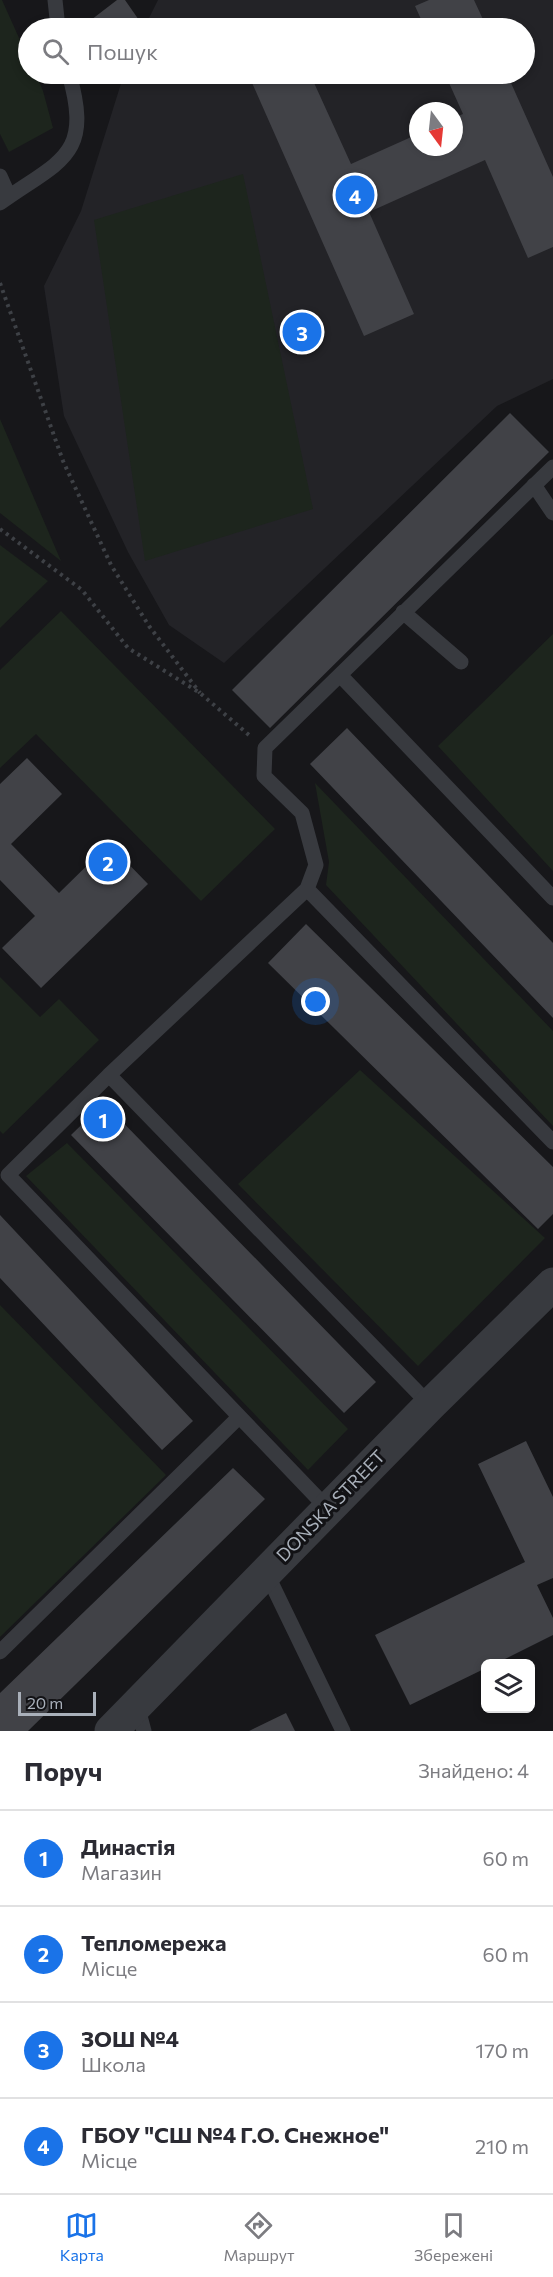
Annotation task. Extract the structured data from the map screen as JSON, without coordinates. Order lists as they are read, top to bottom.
{
  "streets": {
    "street": ["DONSKA STREET"]
  },
  "scale_bar": "20 m",
  "north": "bottom",
  "page": {
    "search": "Пошук",
    "pins": [
      "4",
      "3",
      "2",
      "1"
    ],
    "scale": "20 m",
    "heading": ["Поруч", "Знайдено: 4"],
    "list": [
      {
        "mark": "1",
        "name": "Династія",
        "note": "Магазин",
        "value": "60 m"
      },
      {
        "mark": "2",
        "name": "Тепломережа",
        "note": "Місце",
        "value": "60 m"
      },
      {
        "mark": "3",
        "name": "ЗОШ №4",
        "note": "Школа",
        "value": "170 m"
      },
      {
        "mark": "4",
        "name": "ГБОУ \"СШ №4 Г.О. Снежное\"",
        "note": "Місце",
        "value": "210 m"
      }
    ],
    "nav": ["Карта", "Маршрут", "Збережені"]
  }
}
